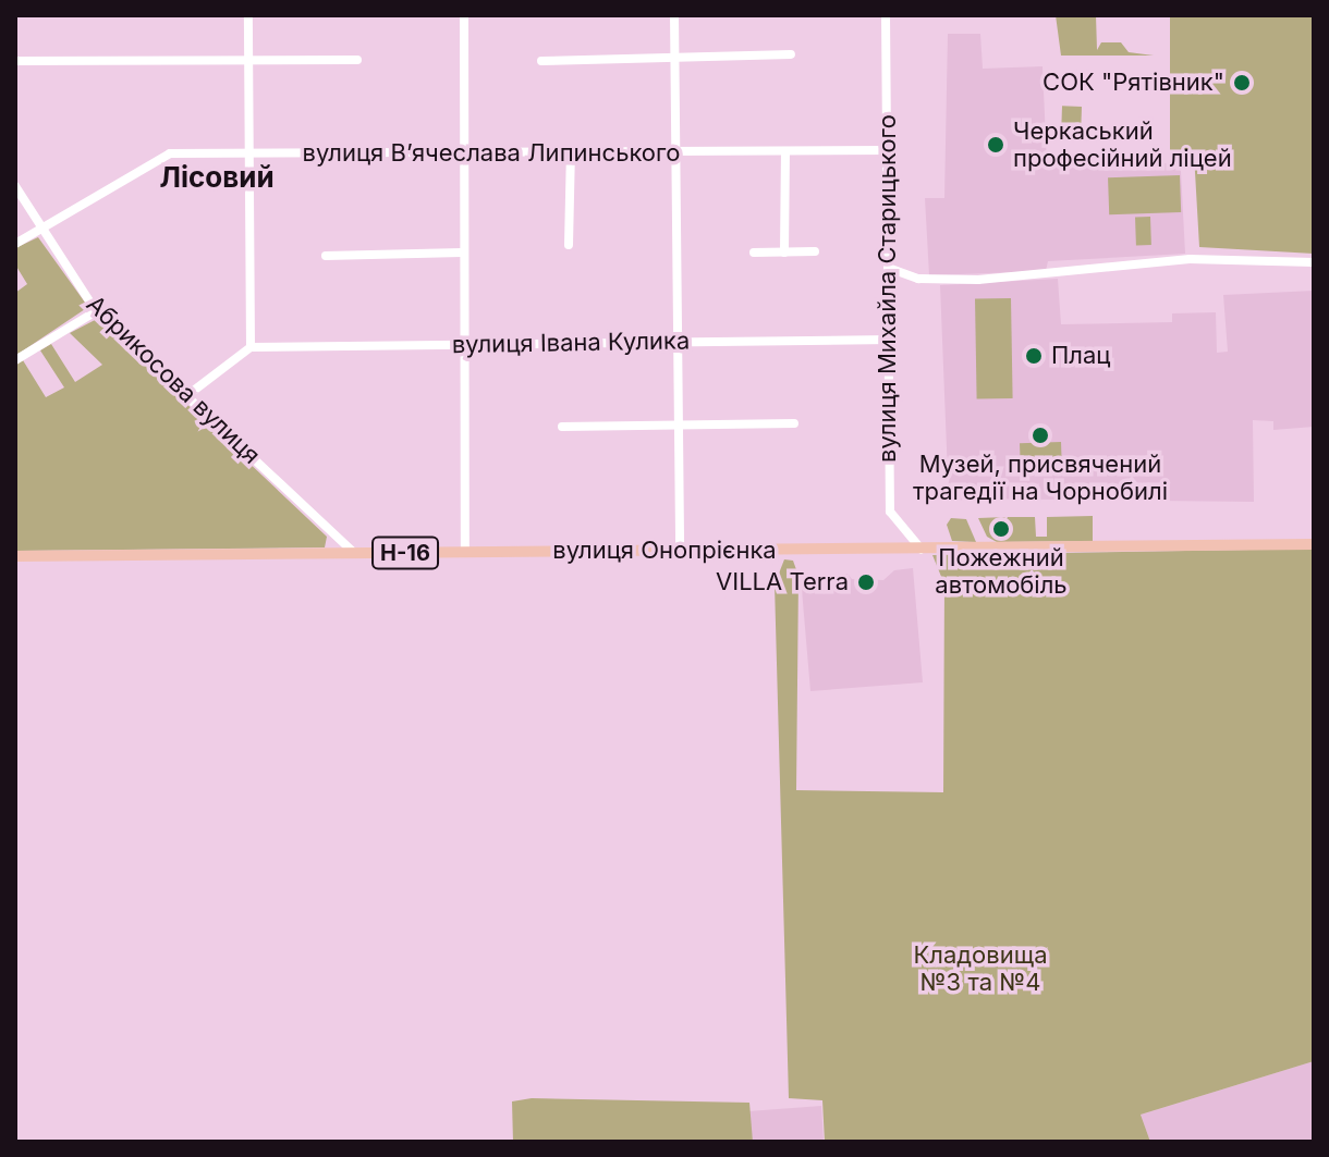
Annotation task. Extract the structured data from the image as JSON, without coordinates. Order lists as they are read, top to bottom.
{
  "streets": {
    "main road": ["вулиця Онопрієнка", "Н-16"],
    "street": [
      "вулиця Вʼячеслава Липинського",
      "вулиця Михайла Старицького",
      "вулиця Івана Кулика",
      "Абрикосова вулиця"
    ]
  },
  "crossings": [
    ["вулиця Вʼячеслава Липинського", "вулиця Михайла Старицького"],
    ["вулиця Вʼячеслава Липинського", "Абрикосова вулиця"],
    ["вулиця Михайла Старицького", "вулиця Івана Кулика"],
    ["вулиця Михайла Старицького", "вулиця Онопрієнка"],
    ["Абрикосова вулиця", "вулиця Онопрієнка"]
  ],
  "districts": ["Лісовий"],
  "parks": ["Кладовища №3 та №4"],
  "places": [
    "СОК \"Рятівник\"",
    "Черкаський професійний ліцей",
    "Плац",
    "Музей, присвячений трагедії на Чорнобилі",
    "Пожежний автомобіль",
    "VILLA Terra"
  ]
}
